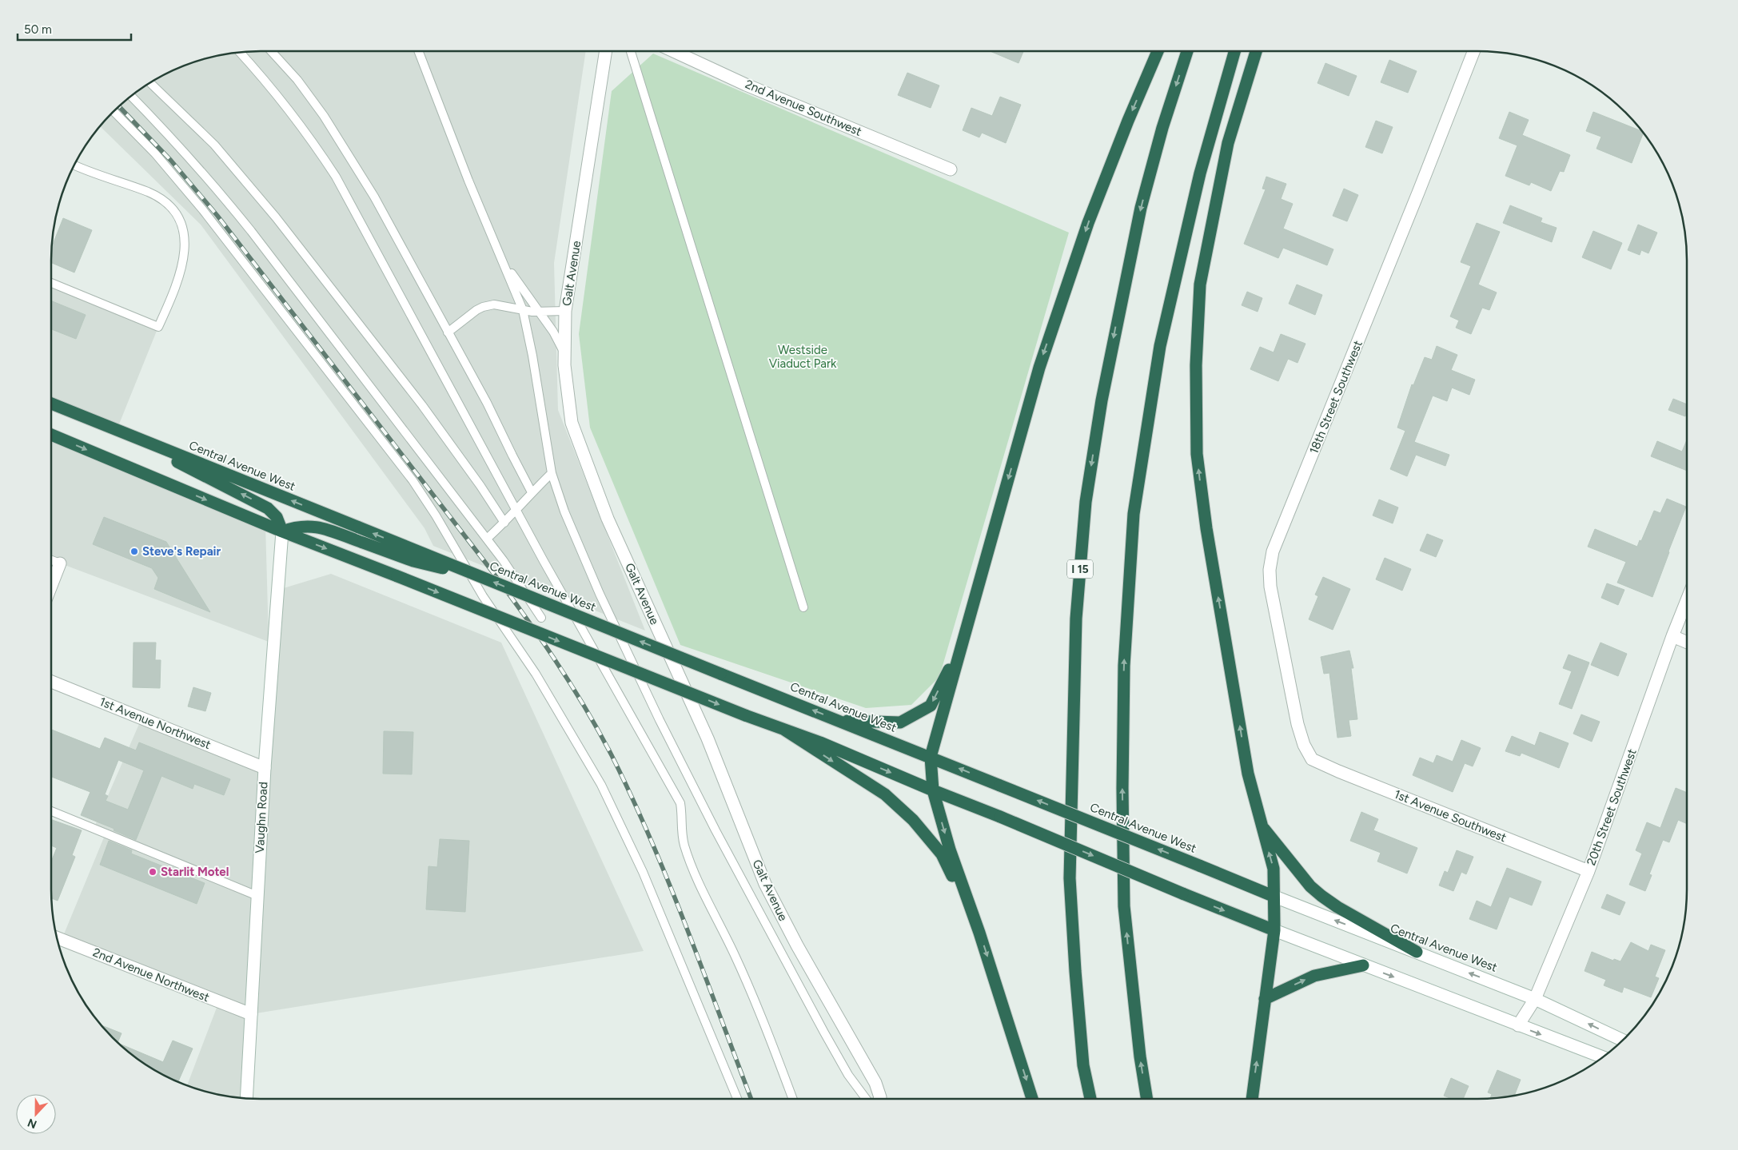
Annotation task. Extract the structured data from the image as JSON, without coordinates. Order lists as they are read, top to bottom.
{
  "streets": {
    "highway": ["Central Avenue West", "I 15"],
    "street": [
      "2nd Avenue Southwest",
      "Galt Avenue",
      "18th Street Southwest",
      "1st Avenue Northwest",
      "20th Street Southwest",
      "1st Avenue Southwest",
      "Vaughn Road",
      "2nd Avenue Northwest"
    ]
  },
  "crossings": [
    ["18th Street Southwest", "1st Avenue Southwest"],
    ["Central Avenue West", "20th Street Southwest"],
    ["1st Avenue Northwest", "Vaughn Road"],
    ["20th Street Southwest", "1st Avenue Southwest"],
    ["Vaughn Road", "2nd Avenue Northwest"]
  ],
  "parks": ["Westside Viaduct Park"],
  "places": ["Steve's Repair", "Starlit Motel"],
  "scale_bar": "50 m",
  "north": "bottom"
}
